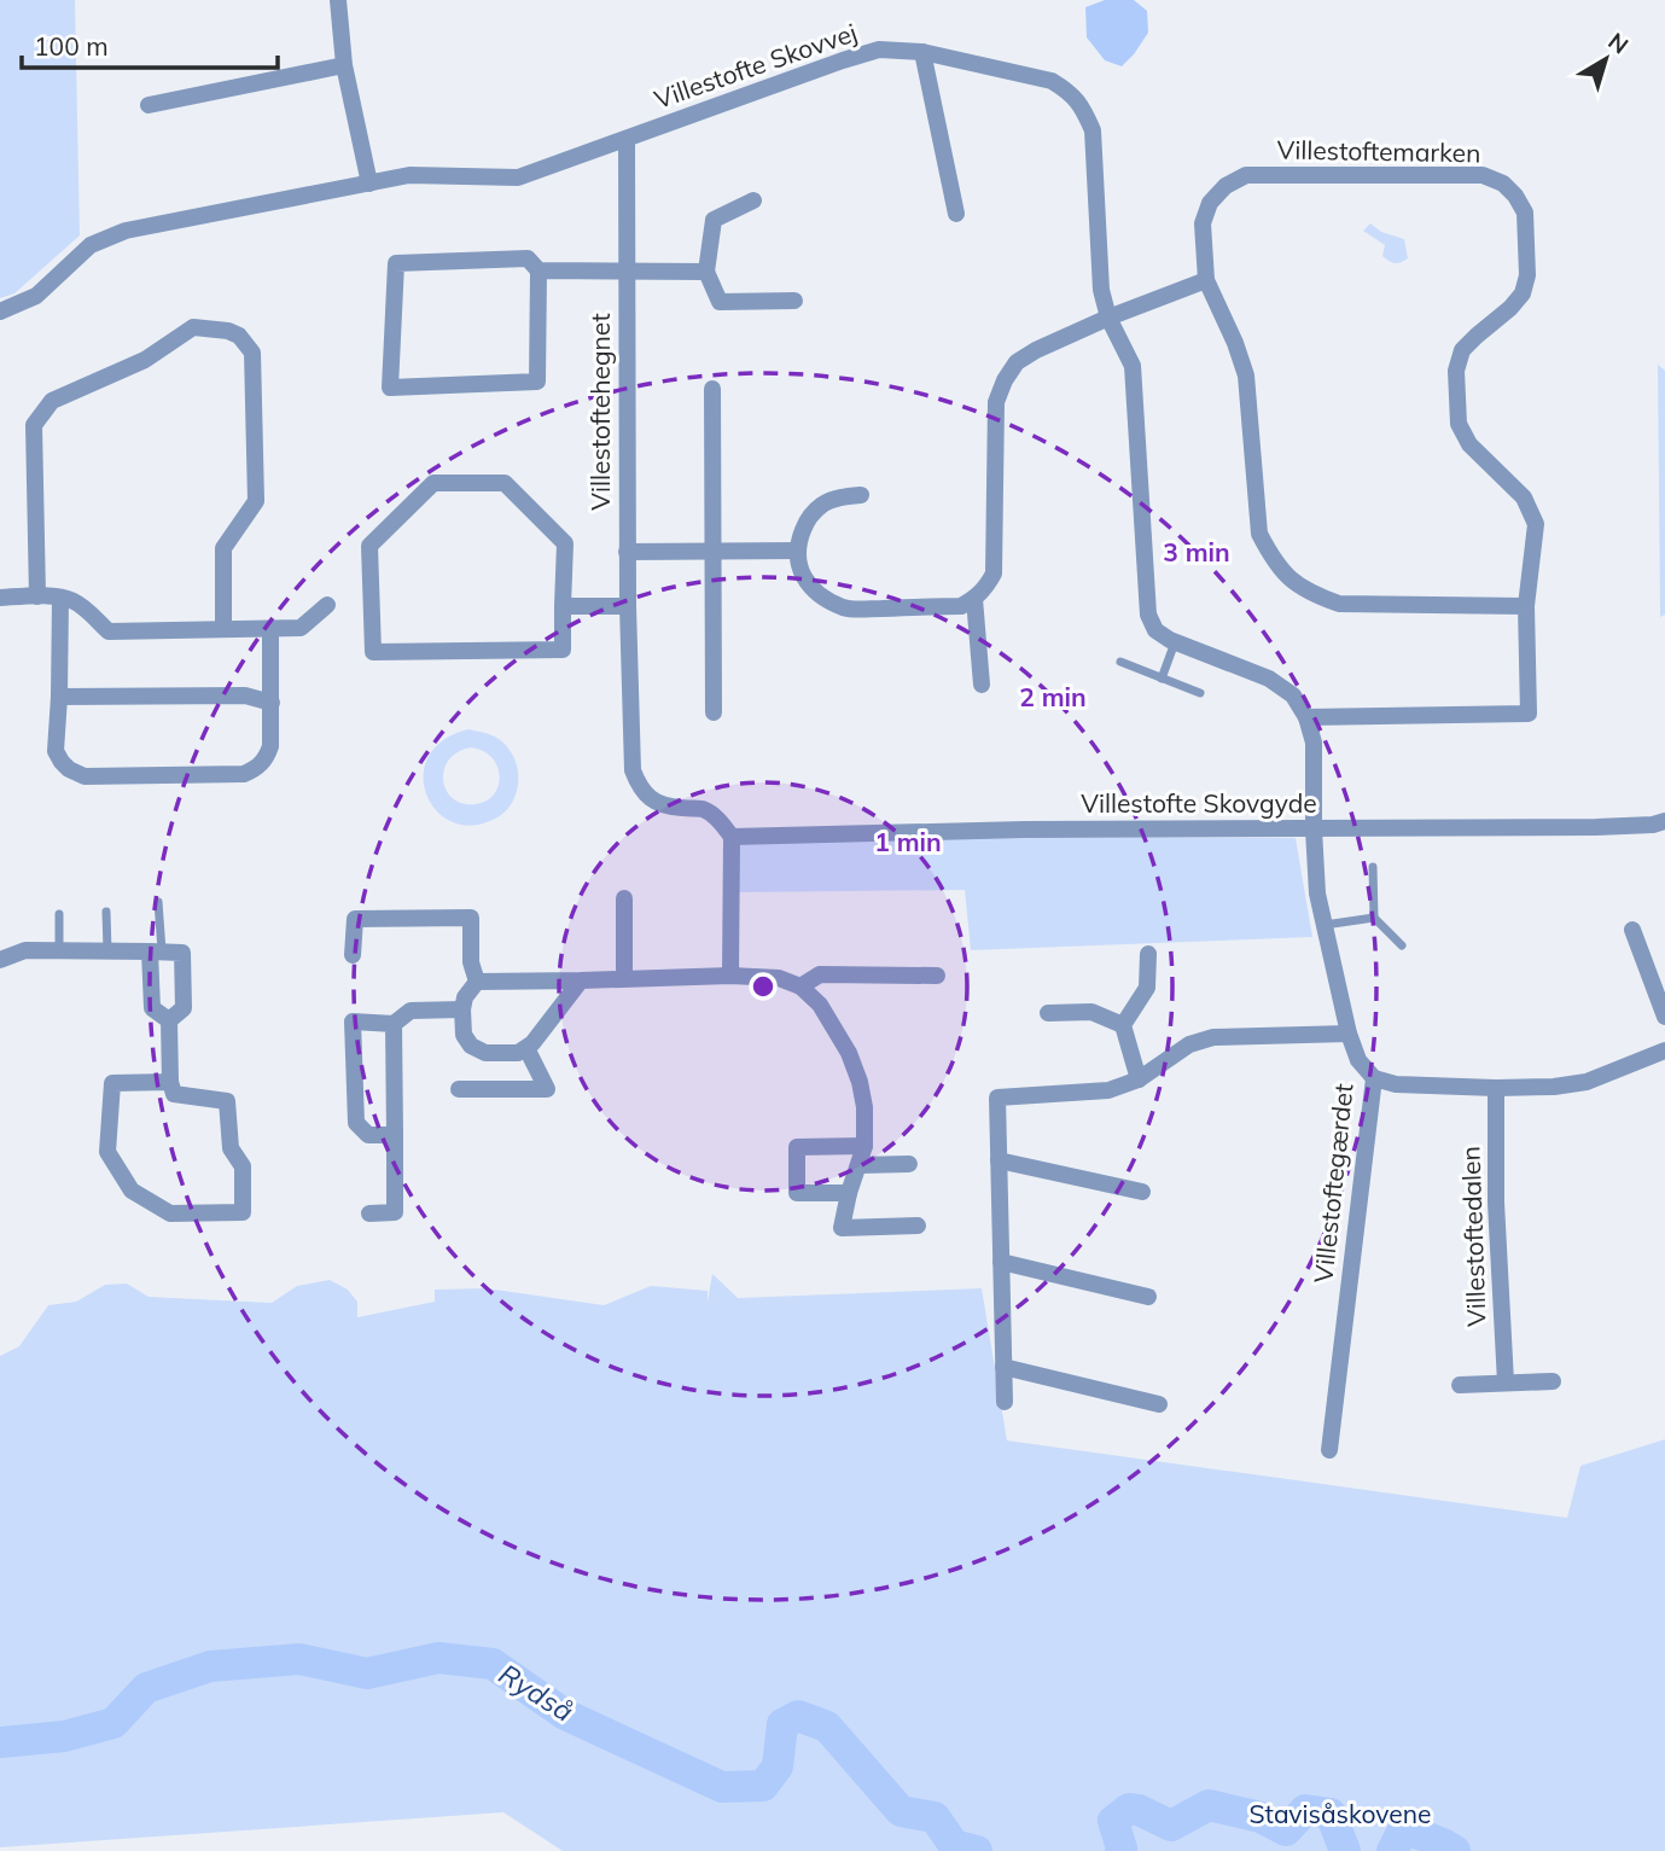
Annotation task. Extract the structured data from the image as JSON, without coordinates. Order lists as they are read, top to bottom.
{
  "streets": {
    "street": [
      "Villestofte Skovvej",
      "Villestoftemarken",
      "Villestoftehegnet",
      "Villestofte Skovgyde",
      "Villestoftegærdet",
      "Villestoftedalen"
    ]
  },
  "crossings": [
    ["Villestofte Skovvej", "Villestoftemarken"],
    ["Villestofte Skovvej", "Villestoftehegnet"],
    ["Villestoftehegnet", "Villestofte Skovgyde"],
    ["Villestofte Skovgyde", "Villestoftegærdet"]
  ],
  "water": ["Rydså"],
  "parks": ["Stavisåskovene"],
  "scale_bar": "100 m",
  "north": "top right",
  "rings": ["3 min", "2 min", "1 min"]
}
